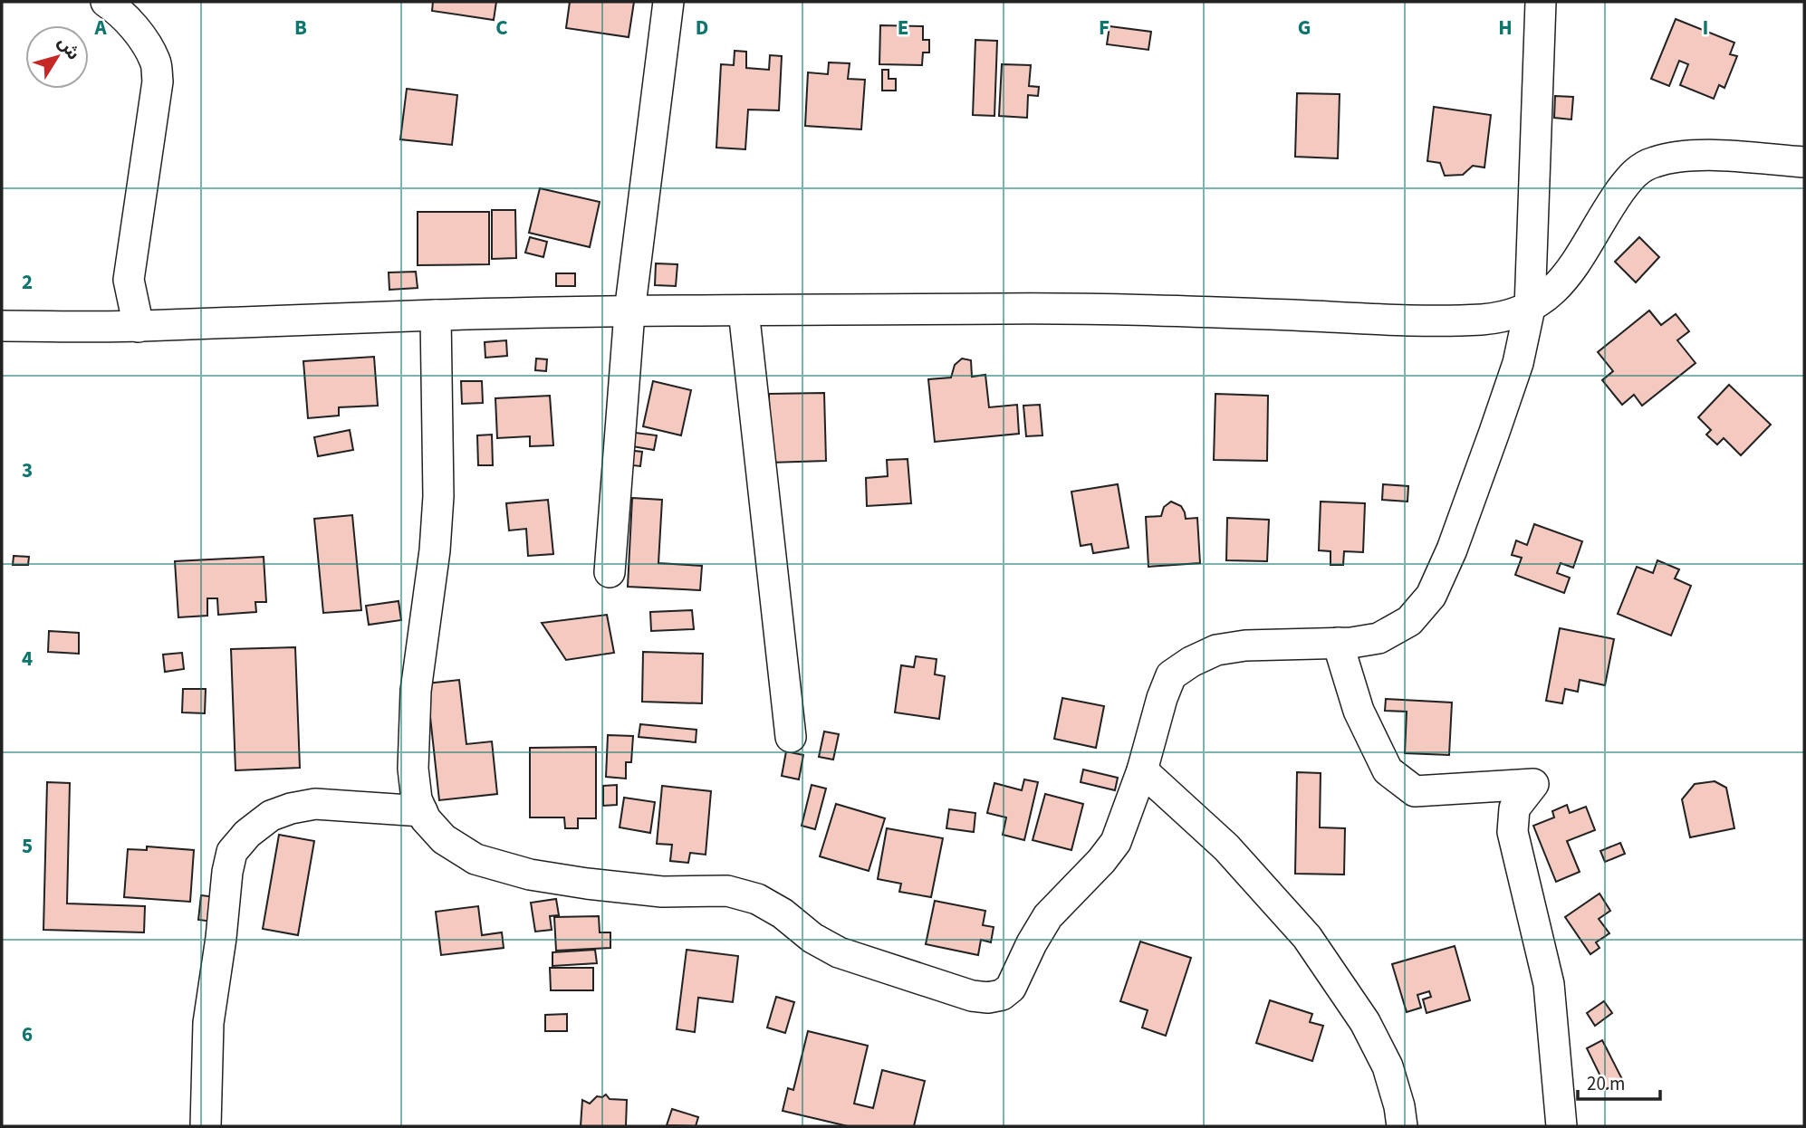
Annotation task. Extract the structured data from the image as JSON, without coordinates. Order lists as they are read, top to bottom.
{
  "scale_bar": "20 m",
  "north": "top right",
  "grid": {
    "columns": [
      "A",
      "B",
      "C",
      "D",
      "E",
      "F",
      "G",
      "H",
      "I"
    ],
    "rows": [
      "2",
      "3",
      "4",
      "5",
      "6"
    ]
  }
}
